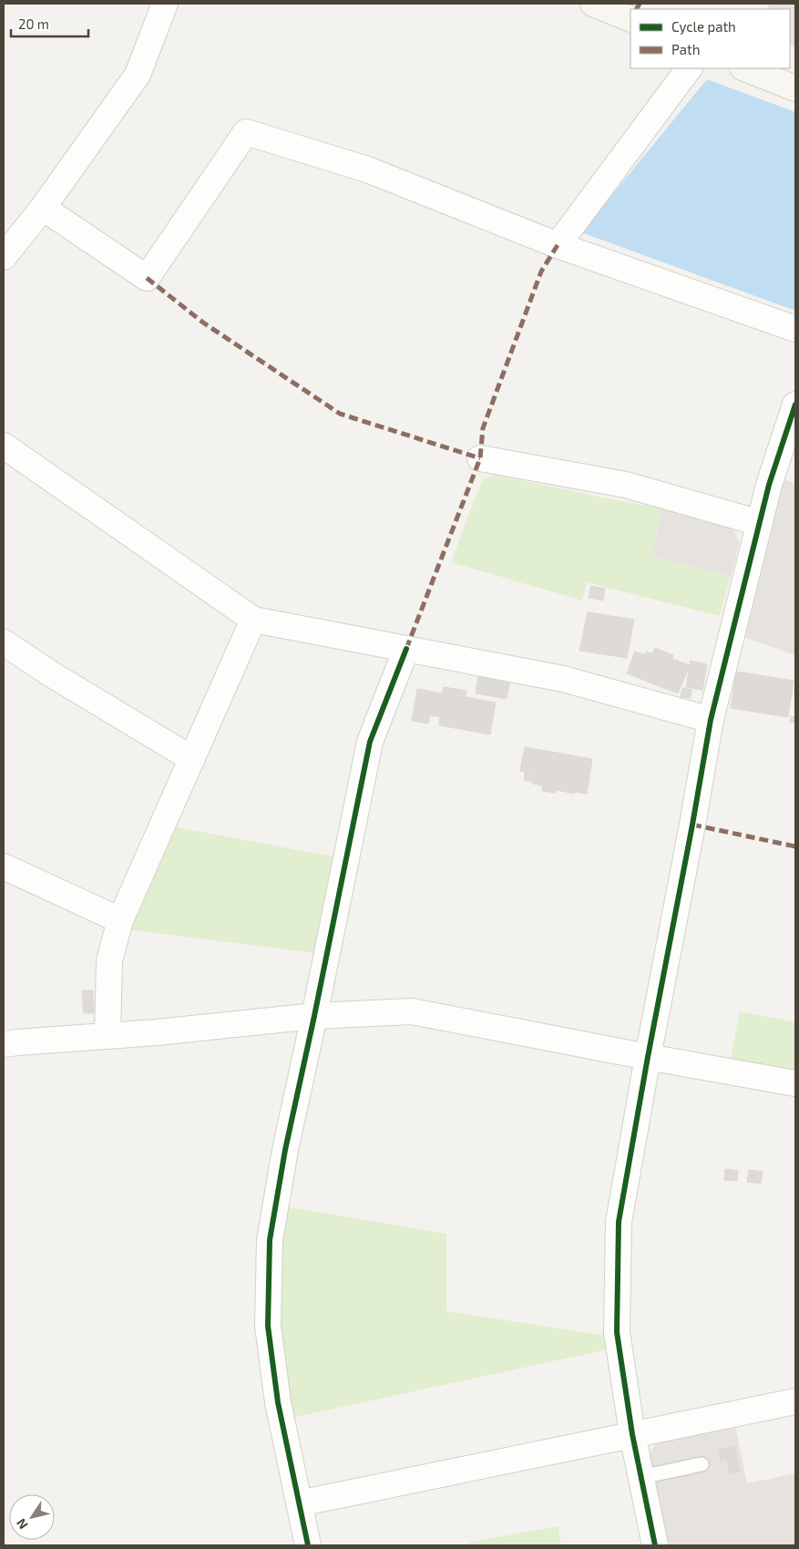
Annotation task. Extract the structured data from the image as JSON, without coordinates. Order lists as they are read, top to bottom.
{
  "legend": ["Cycle path", "Path"],
  "scale_bar": "20 m",
  "north": "bottom left"
}
